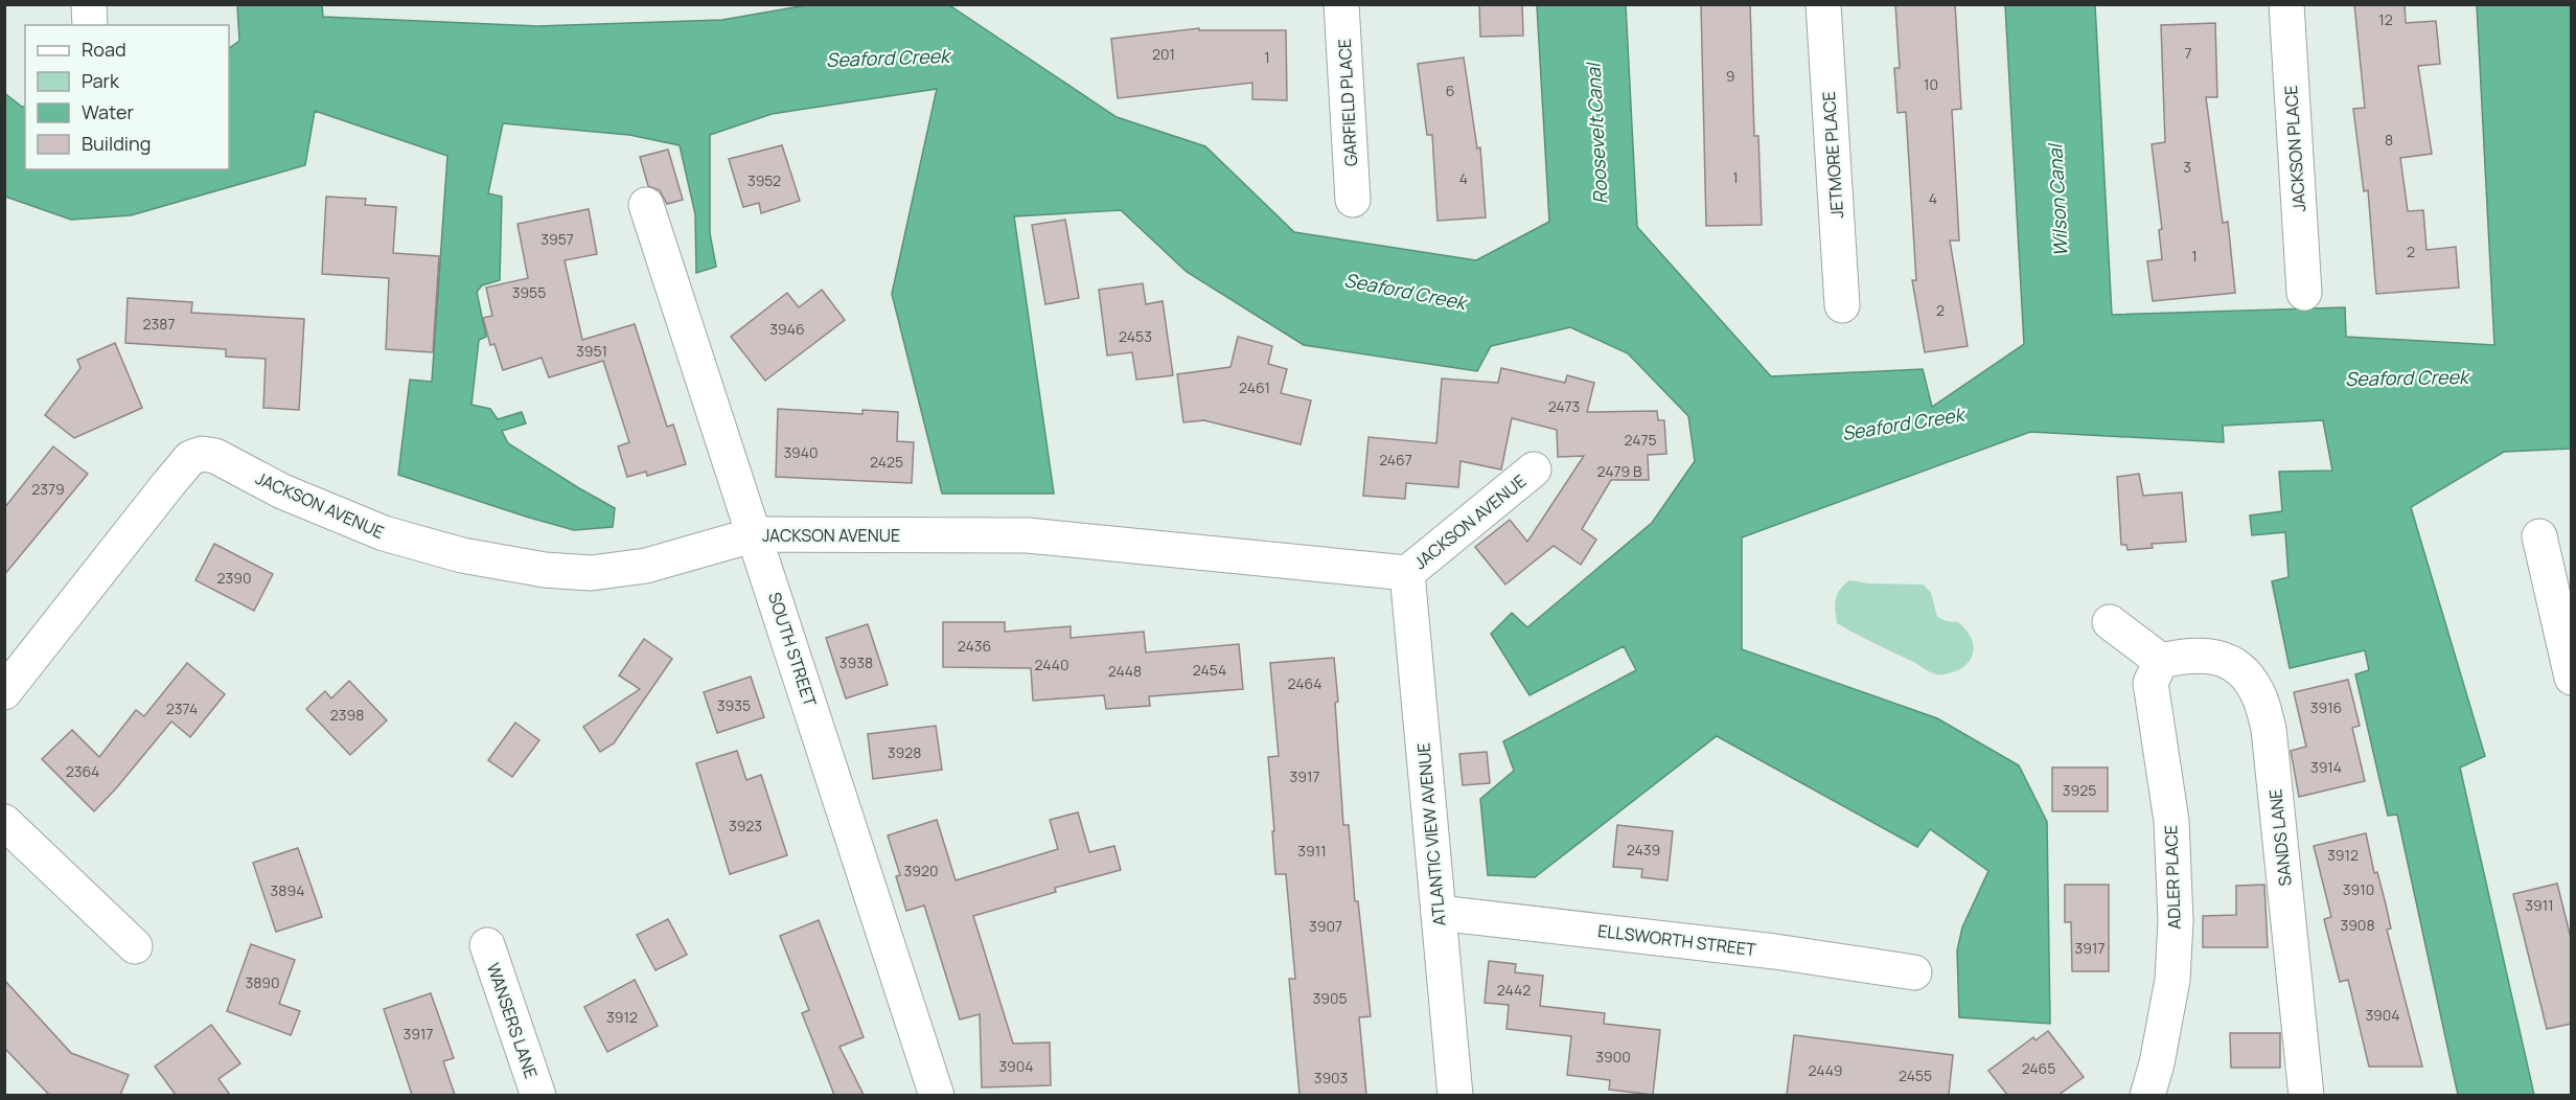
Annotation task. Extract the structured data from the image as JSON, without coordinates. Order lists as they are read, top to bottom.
{
  "streets": {
    "street": [
      "GARFIELD PLACE",
      "JACKSON PLACE",
      "JETMORE PLACE",
      "JACKSON AVENUE",
      "SOUTH STREET",
      "ATLANTIC VIEW AVENUE",
      "SANDS LANE",
      "ADLER PLACE",
      "ELLSWORTH STREET",
      "WANSERS LANE"
    ]
  },
  "crossings": [
    ["JACKSON AVENUE", "SOUTH STREET"],
    ["JACKSON AVENUE", "ATLANTIC VIEW AVENUE"],
    ["ATLANTIC VIEW AVENUE", "ELLSWORTH STREET"],
    ["SANDS LANE", "ADLER PLACE"]
  ],
  "water": ["Seaford Creek", "Roosevelt Canal", "Wilson Canal"],
  "house_numbers": [
    "12",
    "7",
    "201",
    "1",
    "9",
    "10",
    "6",
    "8",
    "3",
    "1",
    "4",
    "3952",
    "4",
    "3957",
    "2",
    "1",
    "3955",
    "2",
    "2387",
    "3946",
    "2453",
    "3951",
    "2461",
    "2473",
    "2475",
    "3940",
    "2467",
    "2425",
    "2479 B",
    "2379",
    "2390",
    "2436",
    "3938",
    "2440",
    "2454",
    "2448",
    "2464",
    "3935",
    "3916",
    "2374",
    "2398",
    "3928",
    "3914",
    "2364",
    "3917",
    "3925",
    "3923",
    "2439",
    "3911",
    "3912",
    "3920",
    "3910",
    "3894",
    "3911",
    "3908",
    "3907",
    "3917",
    "3890",
    "2442",
    "3905",
    "3904",
    "3912",
    "3917",
    "3900",
    "3904",
    "2465",
    "2449",
    "2455",
    "3903"
  ],
  "legend": [
    "Road",
    "Park",
    "Water",
    "Building"
  ]
}
